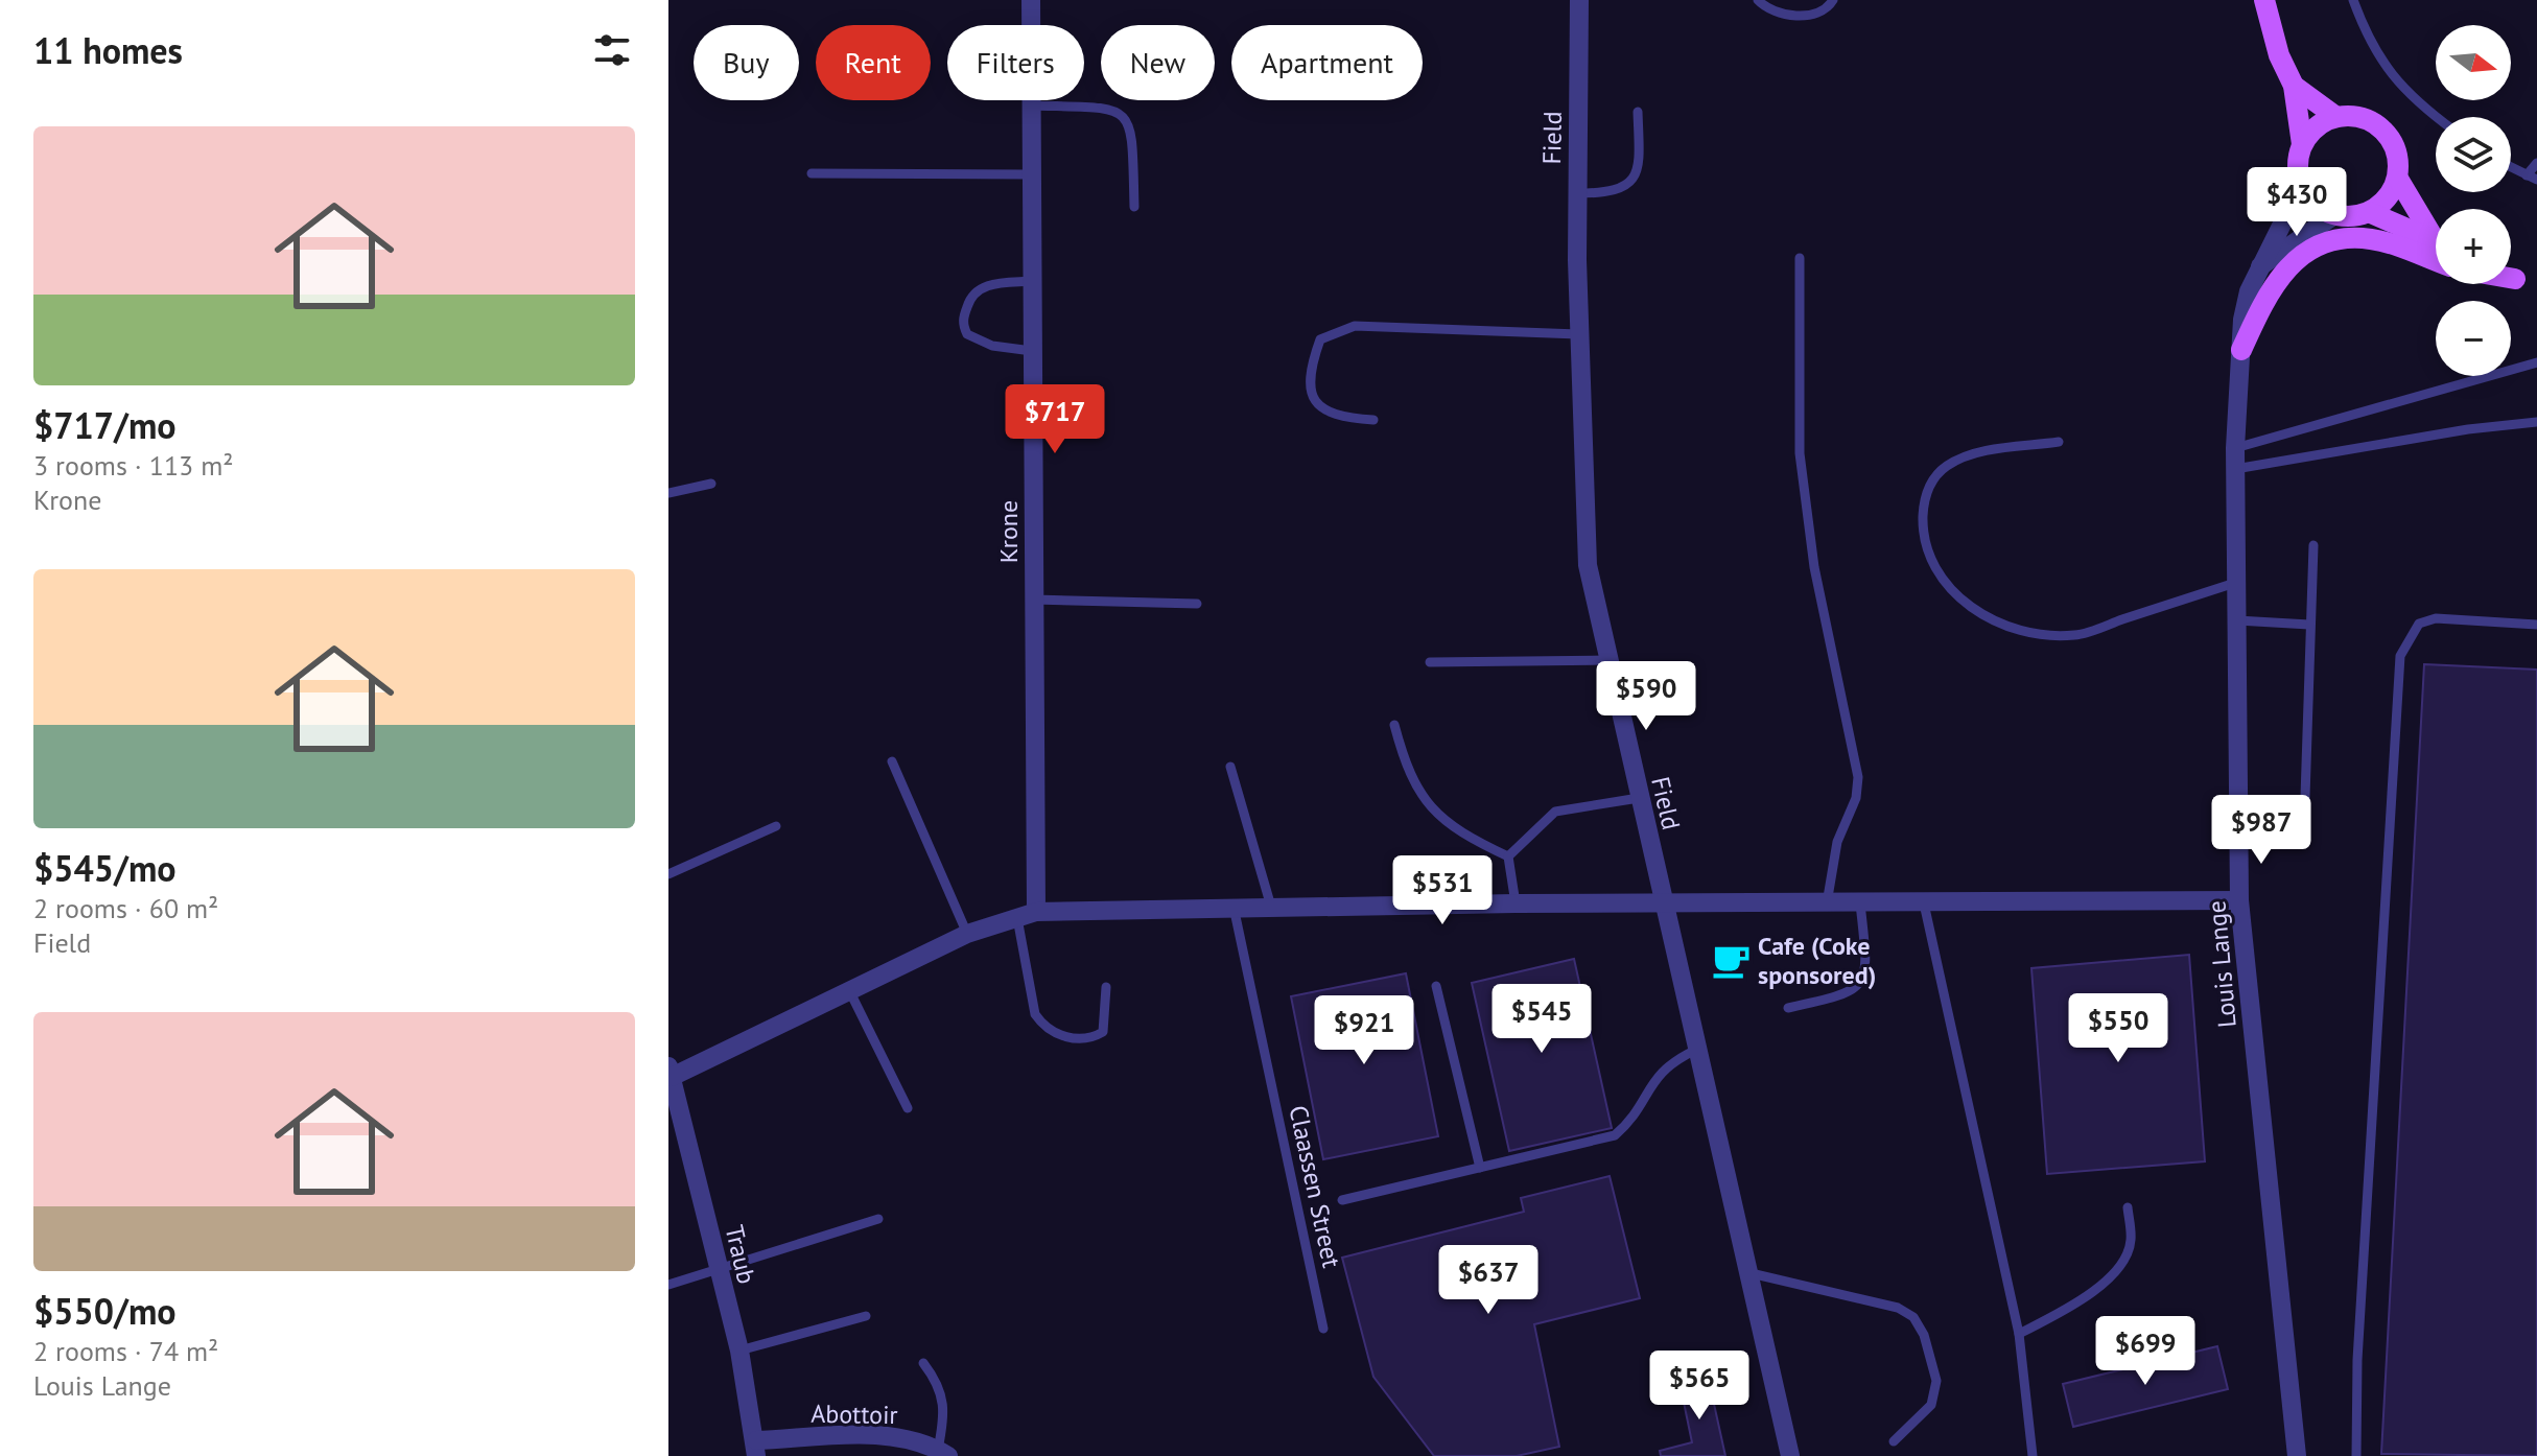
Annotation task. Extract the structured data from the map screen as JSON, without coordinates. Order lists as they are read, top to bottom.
{
  "streets": {
    "street": [
      "Field",
      "Krone",
      "Louis Lange",
      "Traub",
      "Abottoir"
    ],
    "lane": ["Claassen Street"]
  },
  "crossings": [
    ["Traub", "Abottoir"]
  ],
  "places": {
    "cafe": ["Cafe (Coke sponsored)"]
  },
  "north": "right",
  "page": {
    "heading": "11 homes",
    "map_buttons": ["+", "−"],
    "chip": [
      "Buy",
      "Rent",
      "Filters",
      "New",
      "Apartment"
    ],
    "list": [
      {
        "name": "$717/mo",
        "note": "3 rooms · 113 m² · Krone"
      },
      {
        "name": "$545/mo",
        "note": "2 rooms · 60 m² · Field"
      },
      {
        "name": "$550/mo",
        "note": "2 rooms · 74 m² · Louis Lange"
      }
    ],
    "price": [
      "$430",
      "$717",
      "$590",
      "$987",
      "$531",
      "$545",
      "$550",
      "$921",
      "$637",
      "$699",
      "$565"
    ]
  }
}
